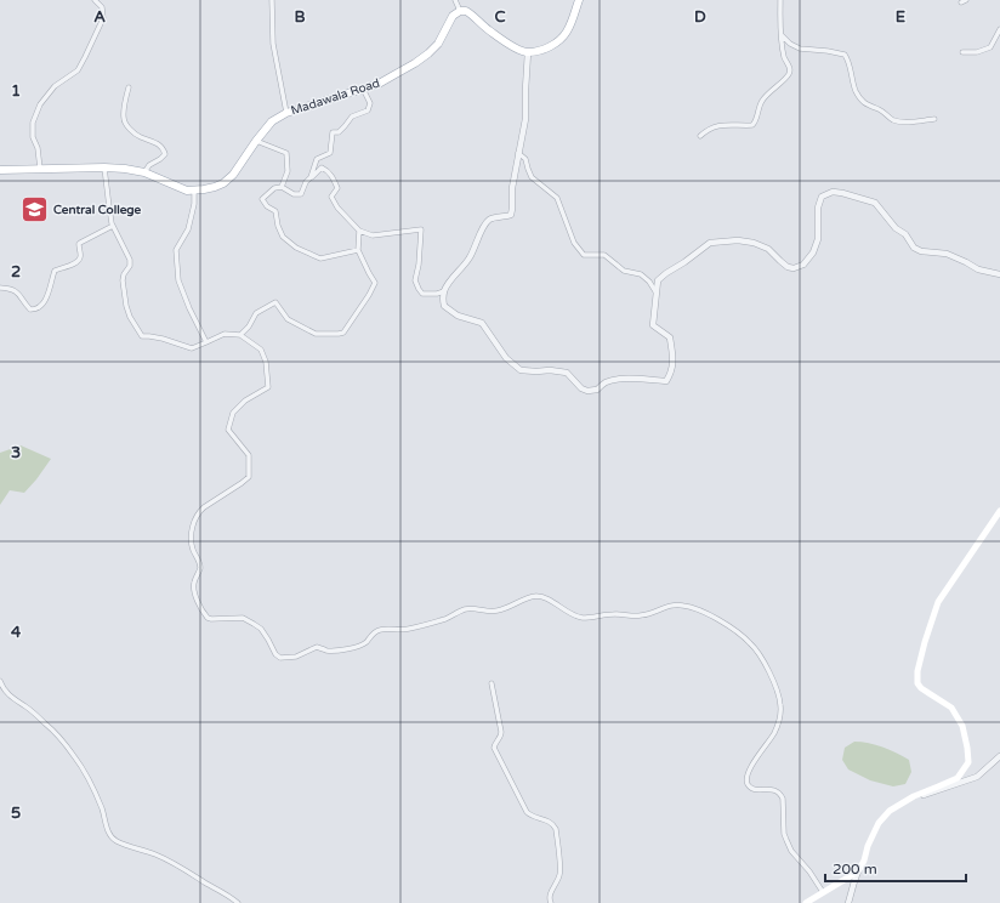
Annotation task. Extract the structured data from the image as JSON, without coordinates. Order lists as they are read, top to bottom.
{
  "streets": {
    "main road": ["Madawala Road"]
  },
  "places": {
    "school or university": ["Central College"]
  },
  "scale_bar": "200 m",
  "grid": {
    "columns": [
      "A",
      "B",
      "C",
      "D",
      "E"
    ],
    "rows": [
      "1",
      "2",
      "3",
      "4",
      "5"
    ]
  }
}
